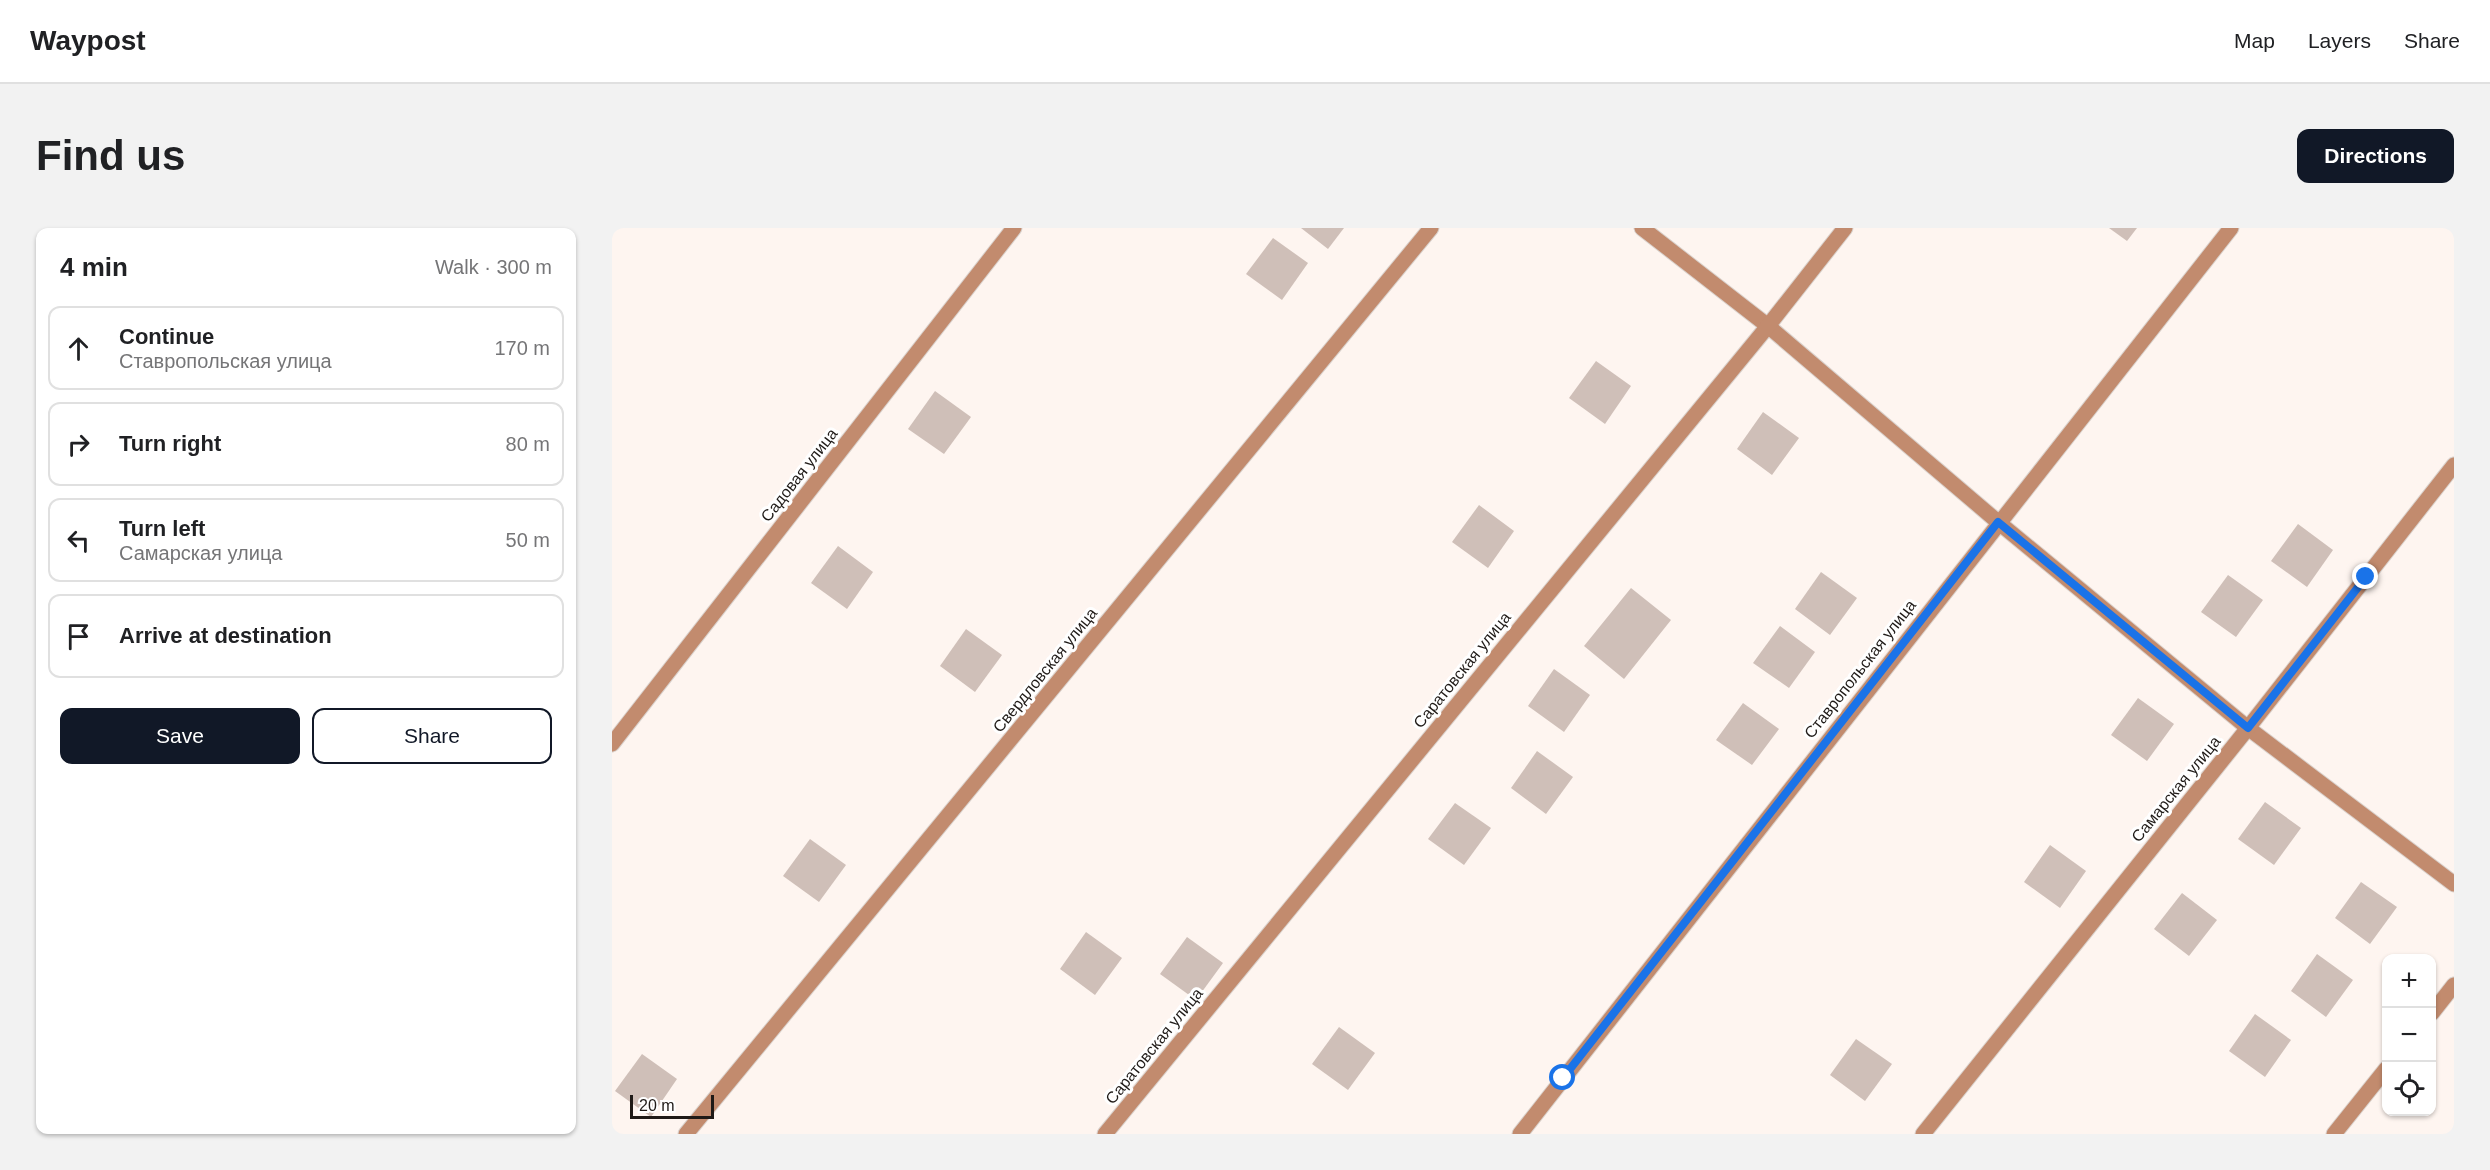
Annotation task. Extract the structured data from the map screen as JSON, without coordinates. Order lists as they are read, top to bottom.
{
  "streets": {
    "street": [
      "Садовая улица",
      "Ставропольская улица",
      "Свердловская улица",
      "Саратовская улица",
      "Самарская улица"
    ]
  },
  "scale_bar": "20 m",
  "page": {
    "header": "Waypost",
    "nav": ["Map", "Layers", "Share"],
    "buttons": [
      "Directions",
      ["Save", "Share"]
    ],
    "title": "Find us",
    "heading": ["4 min", "Walk · 300 m"],
    "list": [
      ["Continue", "Ставропольская улица", "170 m"],
      ["Turn right", "80 m"],
      ["Turn left", "Самарская улица", "50 m"],
      "Arrive at destination"
    ],
    "map_buttons": ["+", "−"],
    "scale": "20 m"
  }
}
